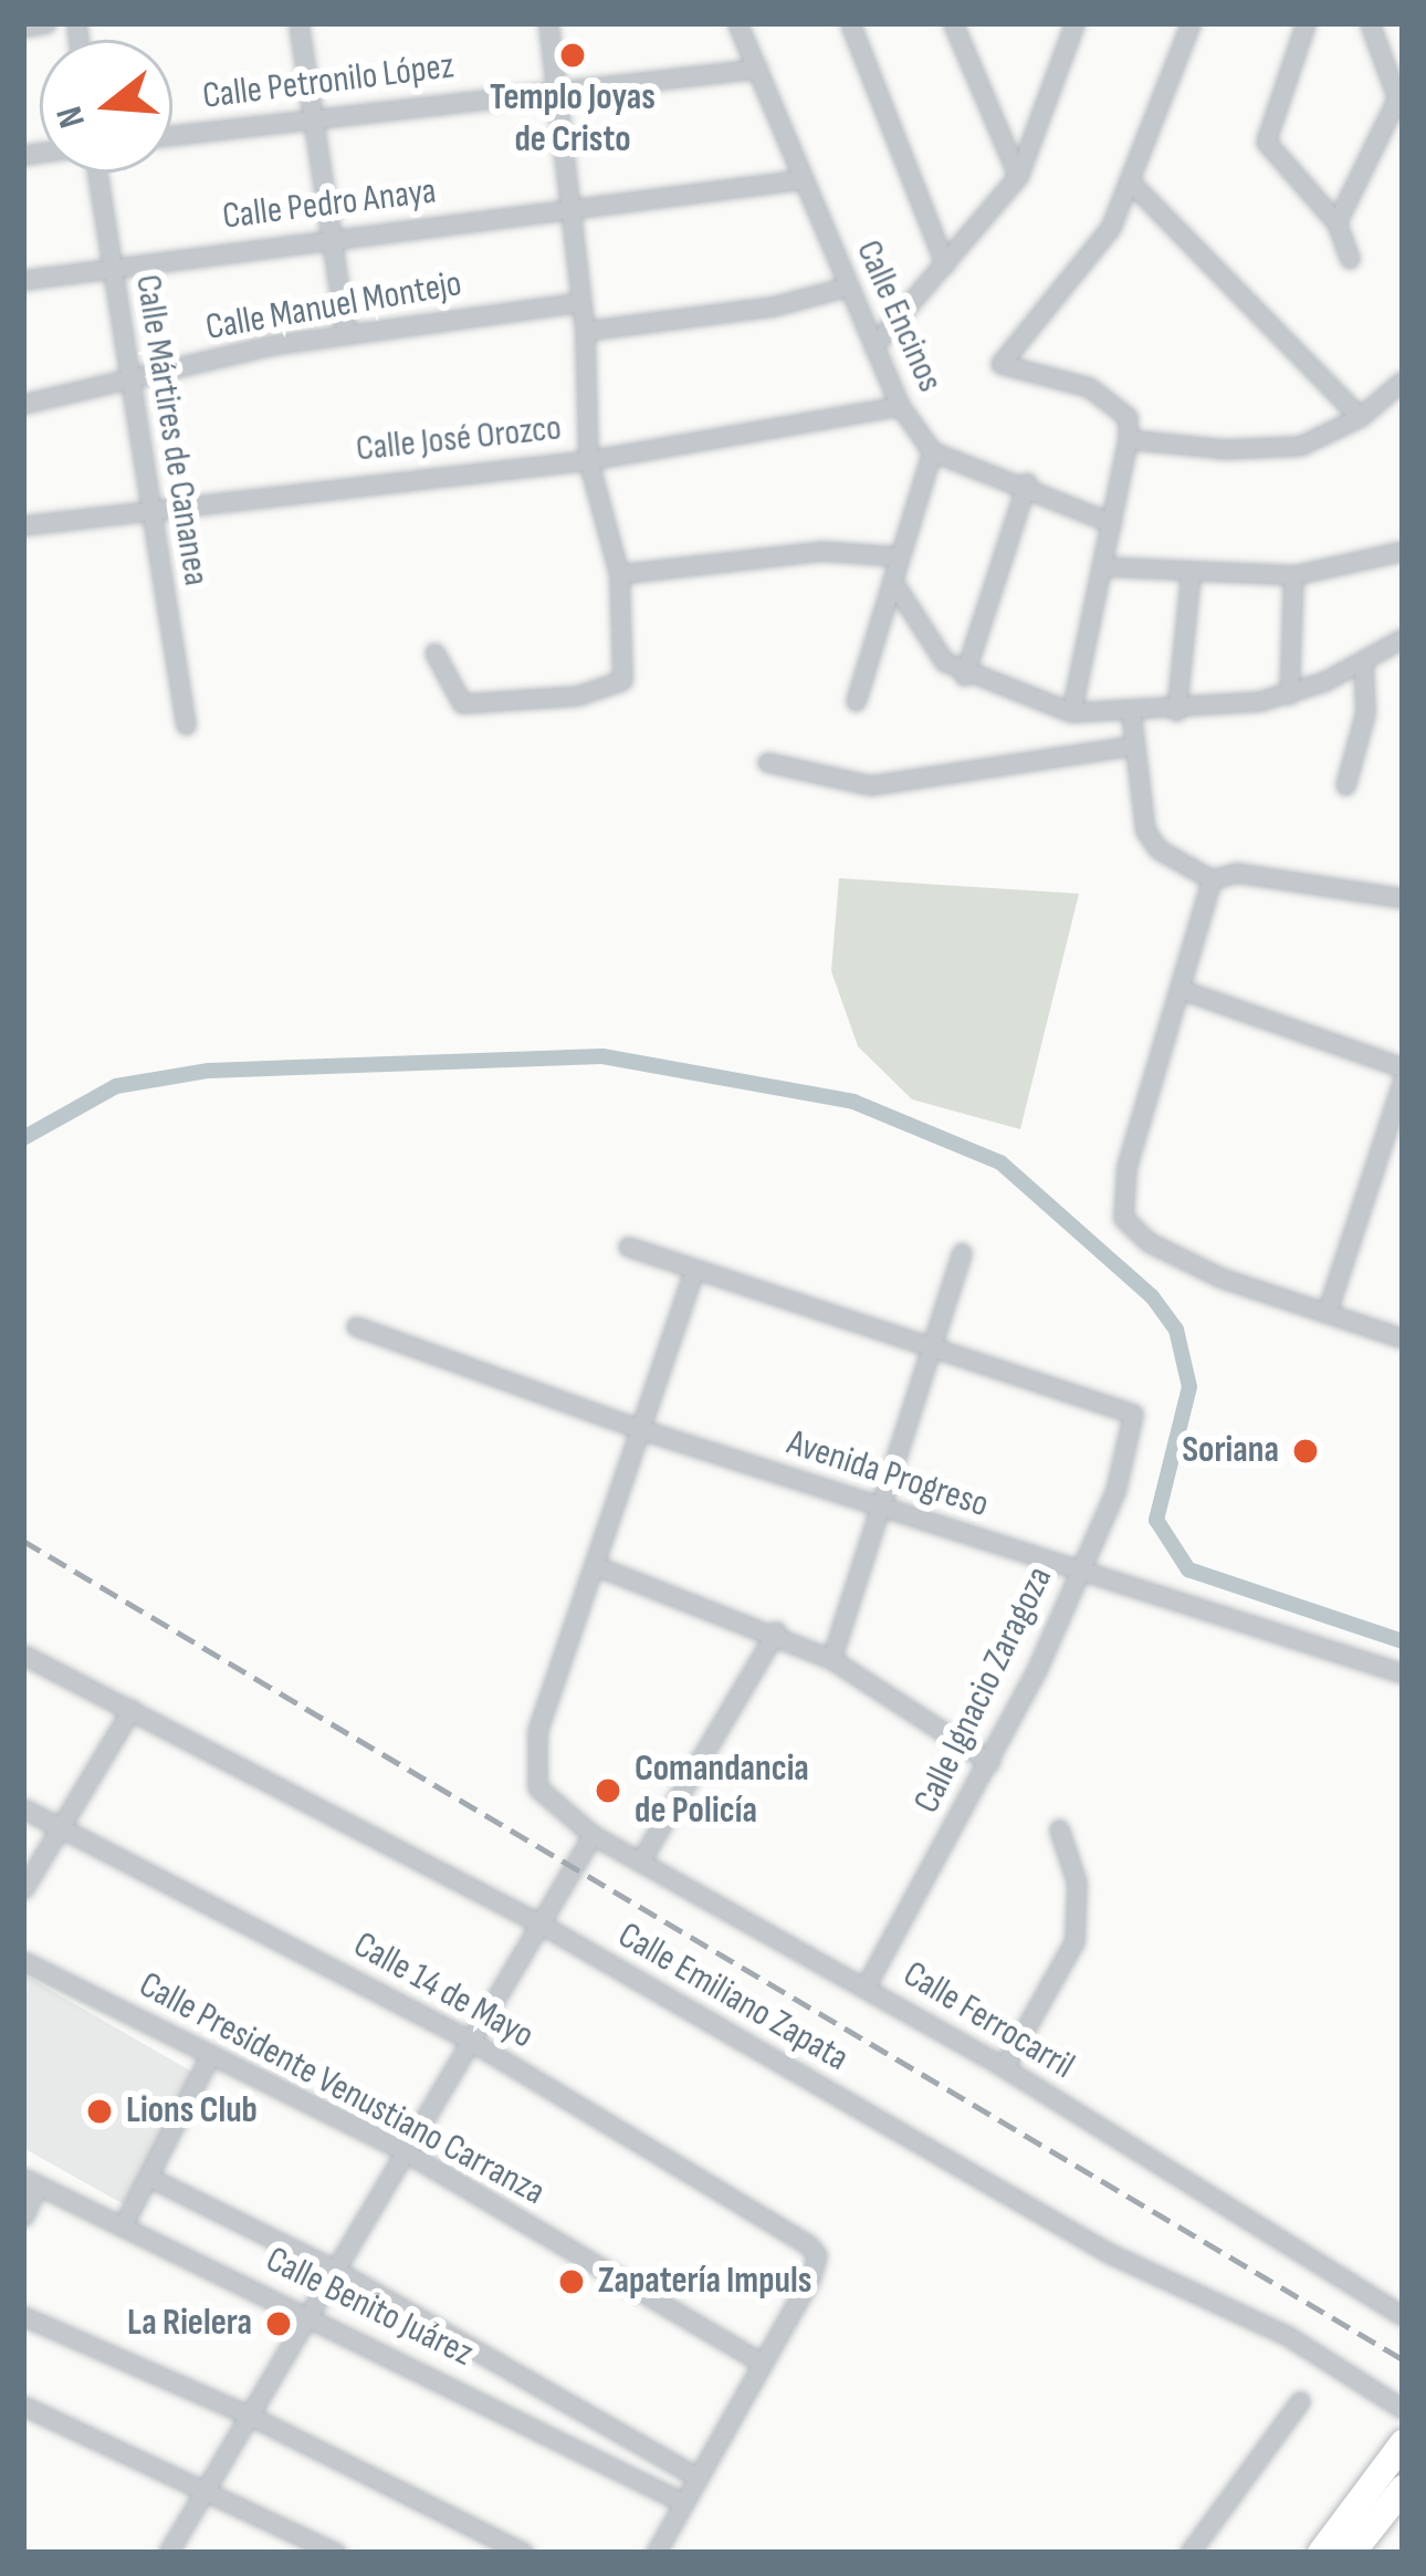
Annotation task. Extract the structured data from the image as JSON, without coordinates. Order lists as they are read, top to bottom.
{
  "streets": {
    "street": [
      "Calle Petronilo López",
      "Calle Pedro Anaya",
      "Calle Manuel Montejo",
      "Calle Encinos",
      "Calle Mártires de Cananea",
      "Calle José Orozco",
      "Avenida Progreso",
      "Calle Ignacio Zaragoza",
      "Calle 14 de Mayo",
      "Calle Emiliano Zapata",
      "Calle Ferrocarril",
      "Calle Presidente Venustiano Carranza",
      "Calle Benito Juárez"
    ]
  },
  "crossings": [
    ["Calle Petronilo López", "Calle Encinos"],
    ["Calle Pedro Anaya", "Calle Encinos"],
    ["Calle Pedro Anaya", "Calle Mártires de Cananea"],
    ["Calle Manuel Montejo", "Calle Mártires de Cananea"],
    ["Calle Encinos", "Calle José Orozco"],
    ["Calle Mártires de Cananea", "Calle José Orozco"],
    ["Avenida Progreso", "Calle Ignacio Zaragoza"],
    ["Calle Ignacio Zaragoza", "Calle Ferrocarril"],
    ["Calle 14 de Mayo", "Calle Presidente Venustiano Carranza"]
  ],
  "places": [
    "Templo Joyas de Cristo",
    "Soriana",
    "Comandancia de Policía",
    "Lions Club",
    "Zapatería Impuls",
    "La Rielera"
  ],
  "north": "left"
}
